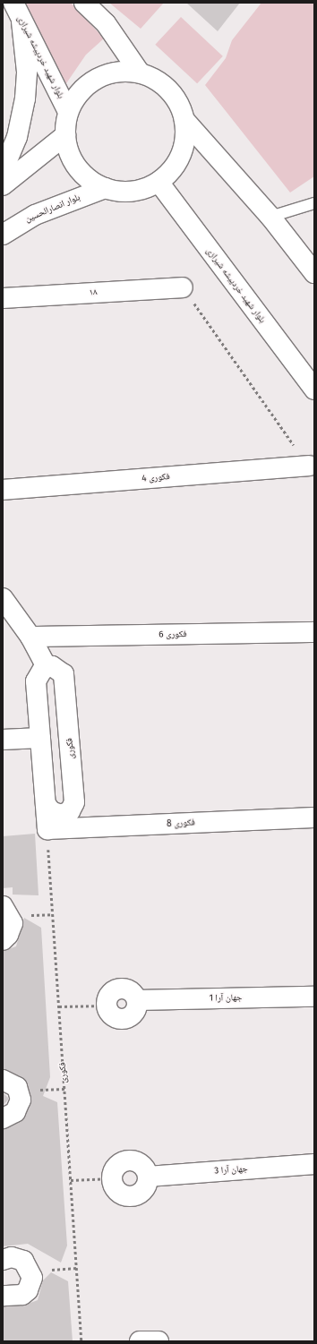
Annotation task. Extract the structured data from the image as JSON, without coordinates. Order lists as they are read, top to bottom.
{
  "streets": {
    "street": [
      "بلوار شهید خردپیشه شیرازی",
      "بلوار انصارالحسین",
      "۱۸",
      "فکوری 4",
      "فکوری 6",
      "فکوری",
      "فکوری 8",
      "جهان آرا 1",
      "جهان آرا 3"
    ]
  },
  "crossings": [
    ["بلوار شهید خردپیشه شیرازی", "بلوار انصارالحسین"],
    ["فکوری", "فکوری 8"]
  ]
}
